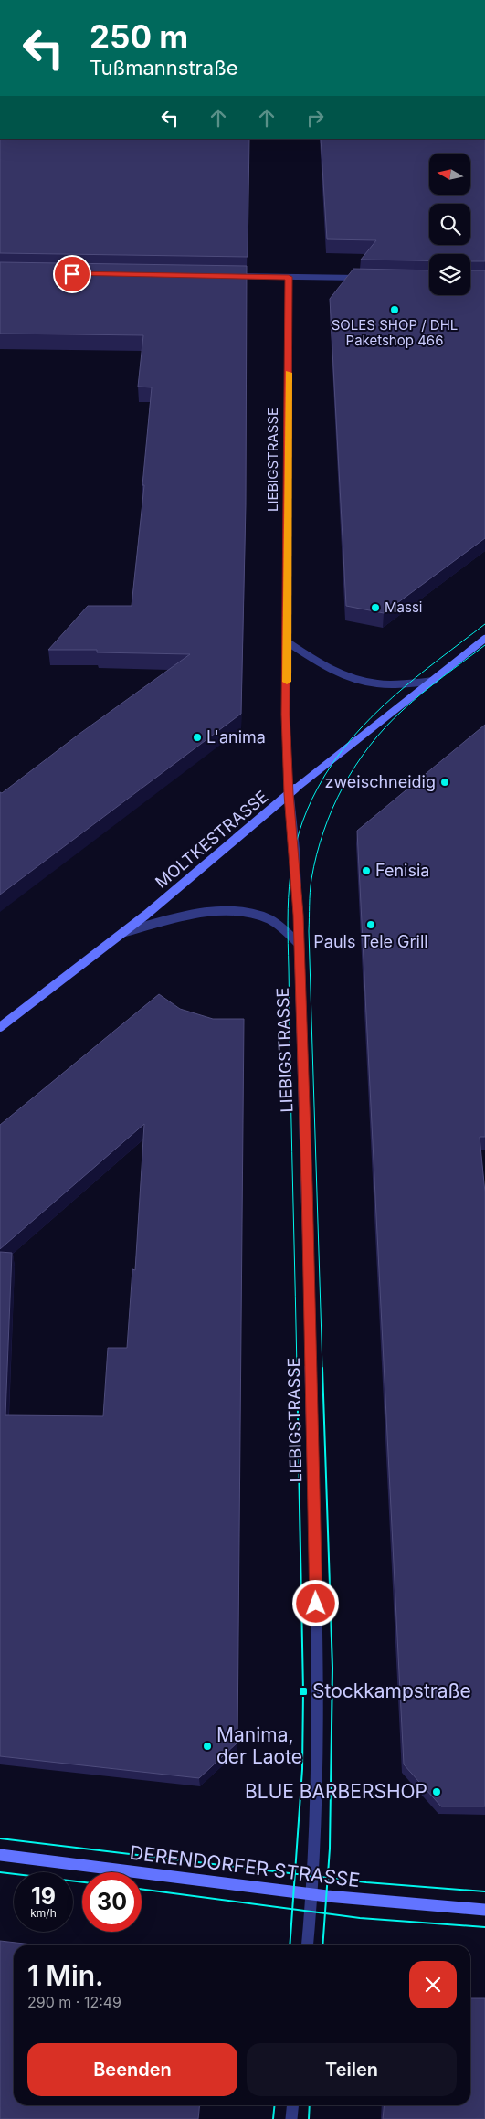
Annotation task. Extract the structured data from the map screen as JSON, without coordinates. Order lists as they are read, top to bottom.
{
  "streets": {
    "street": ["LIEBIGSTRASSE", "MOLTKESTRASSE", "DERENDORFER STRASSE"]
  },
  "crossings": [
    ["LIEBIGSTRASSE", "MOLTKESTRASSE"],
    ["LIEBIGSTRASSE", "DERENDORFER STRASSE"]
  ],
  "places": {
    "other": [
      "SOLES SHOP / DHL Paketshop 466",
      "Massi",
      "L'anima",
      "zweischneidig",
      "Fenisia",
      "Pauls Tele Grill",
      "Manima, der Laote",
      "BLUE BARBERSHOP"
    ],
    "transit": ["Stockkampstraße"]
  },
  "north": "left",
  "page": {
    "turn": ["250 m", "Tußmannstraße"],
    "speed": "19 km/h",
    "limit": "30",
    "heading": ["1 Min.", "290 m · 12:49"],
    "buttons": ["Beenden", "Teilen"]
  }
}
